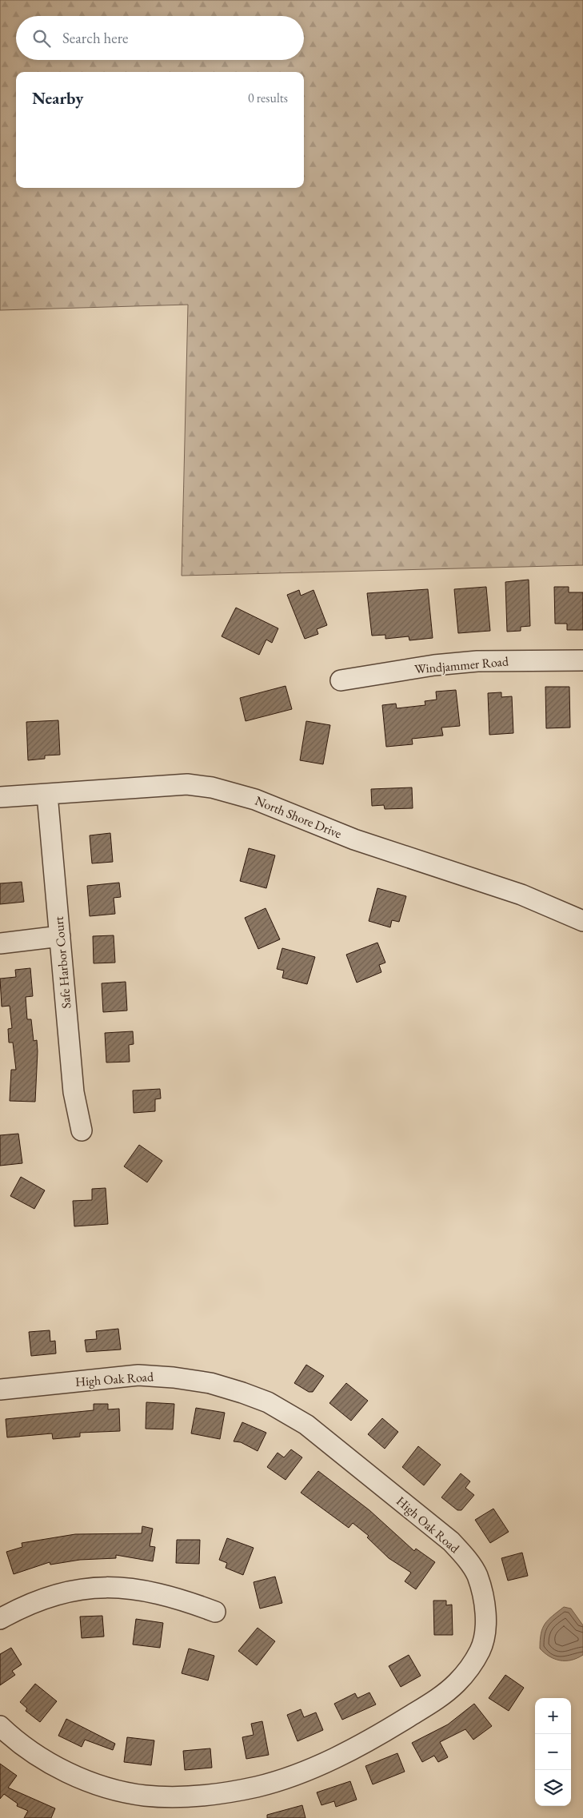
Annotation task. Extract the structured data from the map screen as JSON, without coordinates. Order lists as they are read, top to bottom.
{
  "streets": {
    "street": [
      "Windjammer Road",
      "North Shore Drive",
      "Safe Harbor Court",
      "High Oak Road"
    ]
  },
  "crossings": [
    ["North Shore Drive", "Safe Harbor Court"]
  ],
  "page": {
    "search": "Search here",
    "heading": ["Nearby", "0 results"],
    "map_buttons": ["+", "−"]
  }
}
